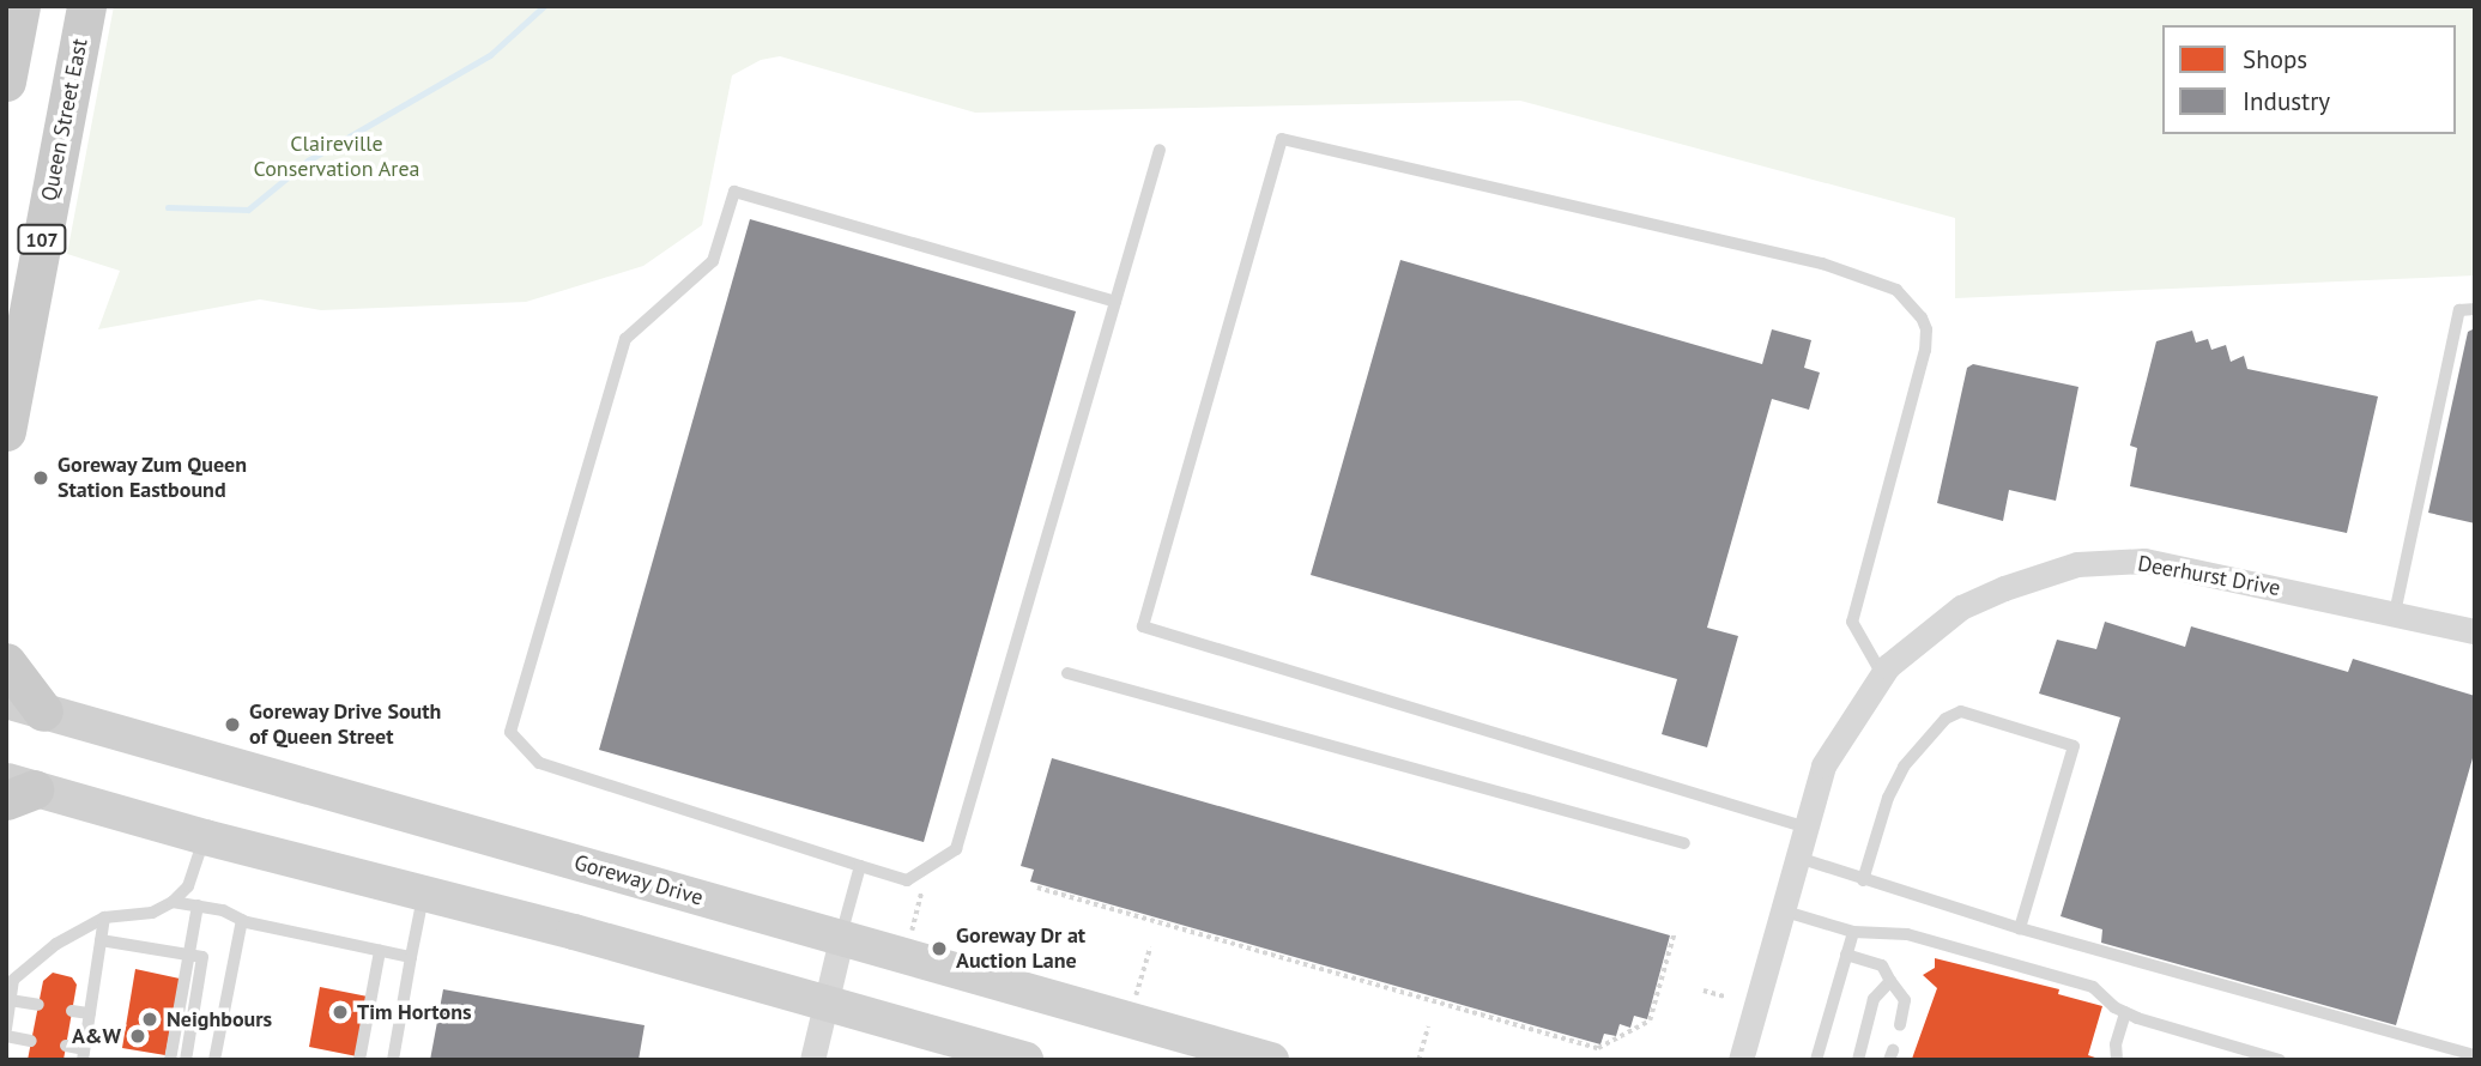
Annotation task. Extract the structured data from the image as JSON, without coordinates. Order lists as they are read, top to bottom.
{
  "streets": {
    "main road": ["Queen Street East", "107", "Goreway Drive"],
    "street": ["Deerhurst Drive"]
  },
  "parks": ["Claireville Conservation Area"],
  "places": [
    "Goreway Zum Queen Station Eastbound",
    "Goreway Drive South of Queen Street",
    "Goreway Dr at Auction Lane",
    "Tim Hortons",
    "Neighbours",
    "A&W"
  ],
  "legend": ["Shops", "Industry"]
}
